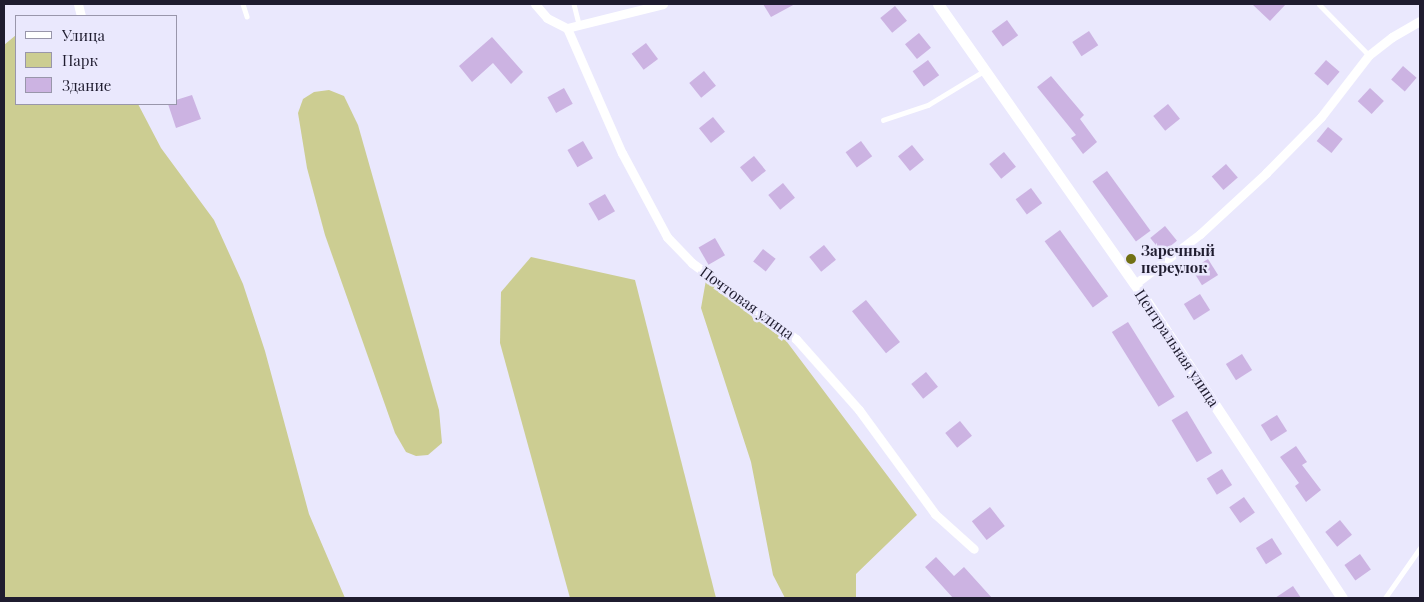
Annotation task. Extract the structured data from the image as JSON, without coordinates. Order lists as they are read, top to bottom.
{
  "streets": {
    "street": ["Почтовая улица", "Центральная улица"]
  },
  "places": ["Заречный переулок"],
  "legend": ["Улица", "Парк", "Здание"]
}
